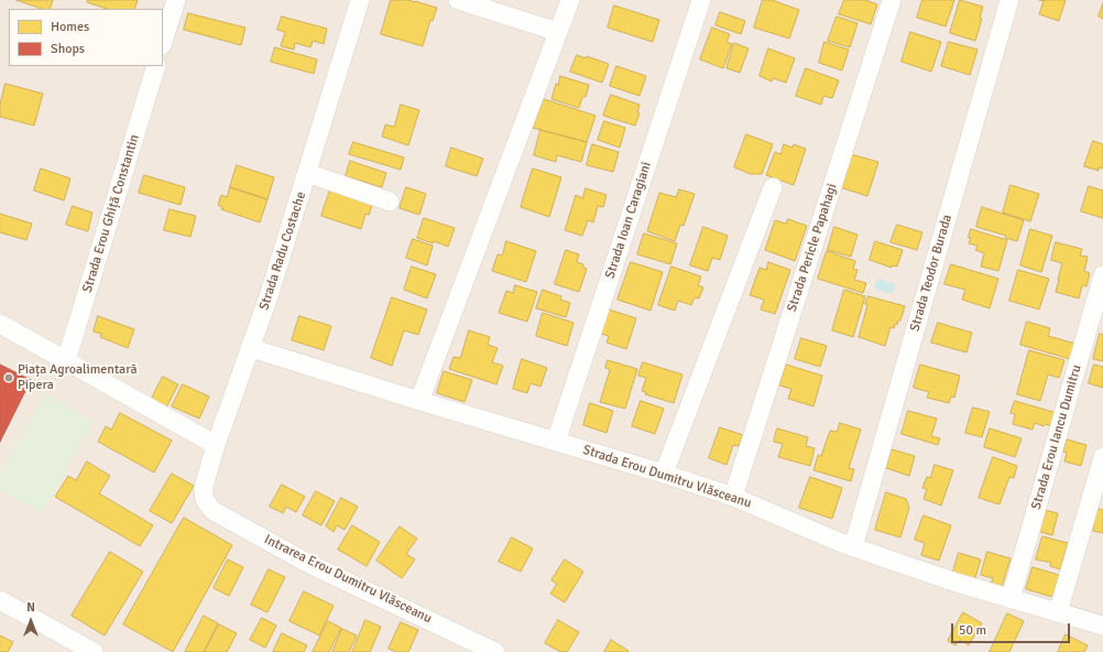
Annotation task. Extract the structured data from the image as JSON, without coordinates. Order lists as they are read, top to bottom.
{
  "streets": {
    "street": [
      "Strada Erou Ghiță Constantin",
      "Strada Ioan Caragiani",
      "Strada Pericle Papahagi",
      "Strada Radu Costache",
      "Strada Teodor Burada",
      "Strada Erou Iancu Dumitru",
      "Strada Erou Dumitru Vlăsceanu",
      "Intrarea Erou Dumitru Vlăsceanu"
    ]
  },
  "crossings": [
    ["Strada Ioan Caragiani", "Strada Erou Dumitru Vlăsceanu"],
    ["Strada Pericle Papahagi", "Strada Erou Dumitru Vlăsceanu"],
    ["Strada Radu Costache", "Strada Erou Dumitru Vlăsceanu"],
    ["Strada Radu Costache", "Intrarea Erou Dumitru Vlăsceanu"],
    ["Strada Teodor Burada", "Strada Erou Dumitru Vlăsceanu"],
    ["Strada Erou Iancu Dumitru", "Strada Erou Dumitru Vlăsceanu"]
  ],
  "places": ["Piața Agroalimentară Pipera"],
  "legend": ["Homes", "Shops"],
  "scale_bar": "50 m",
  "north": "top"
}
